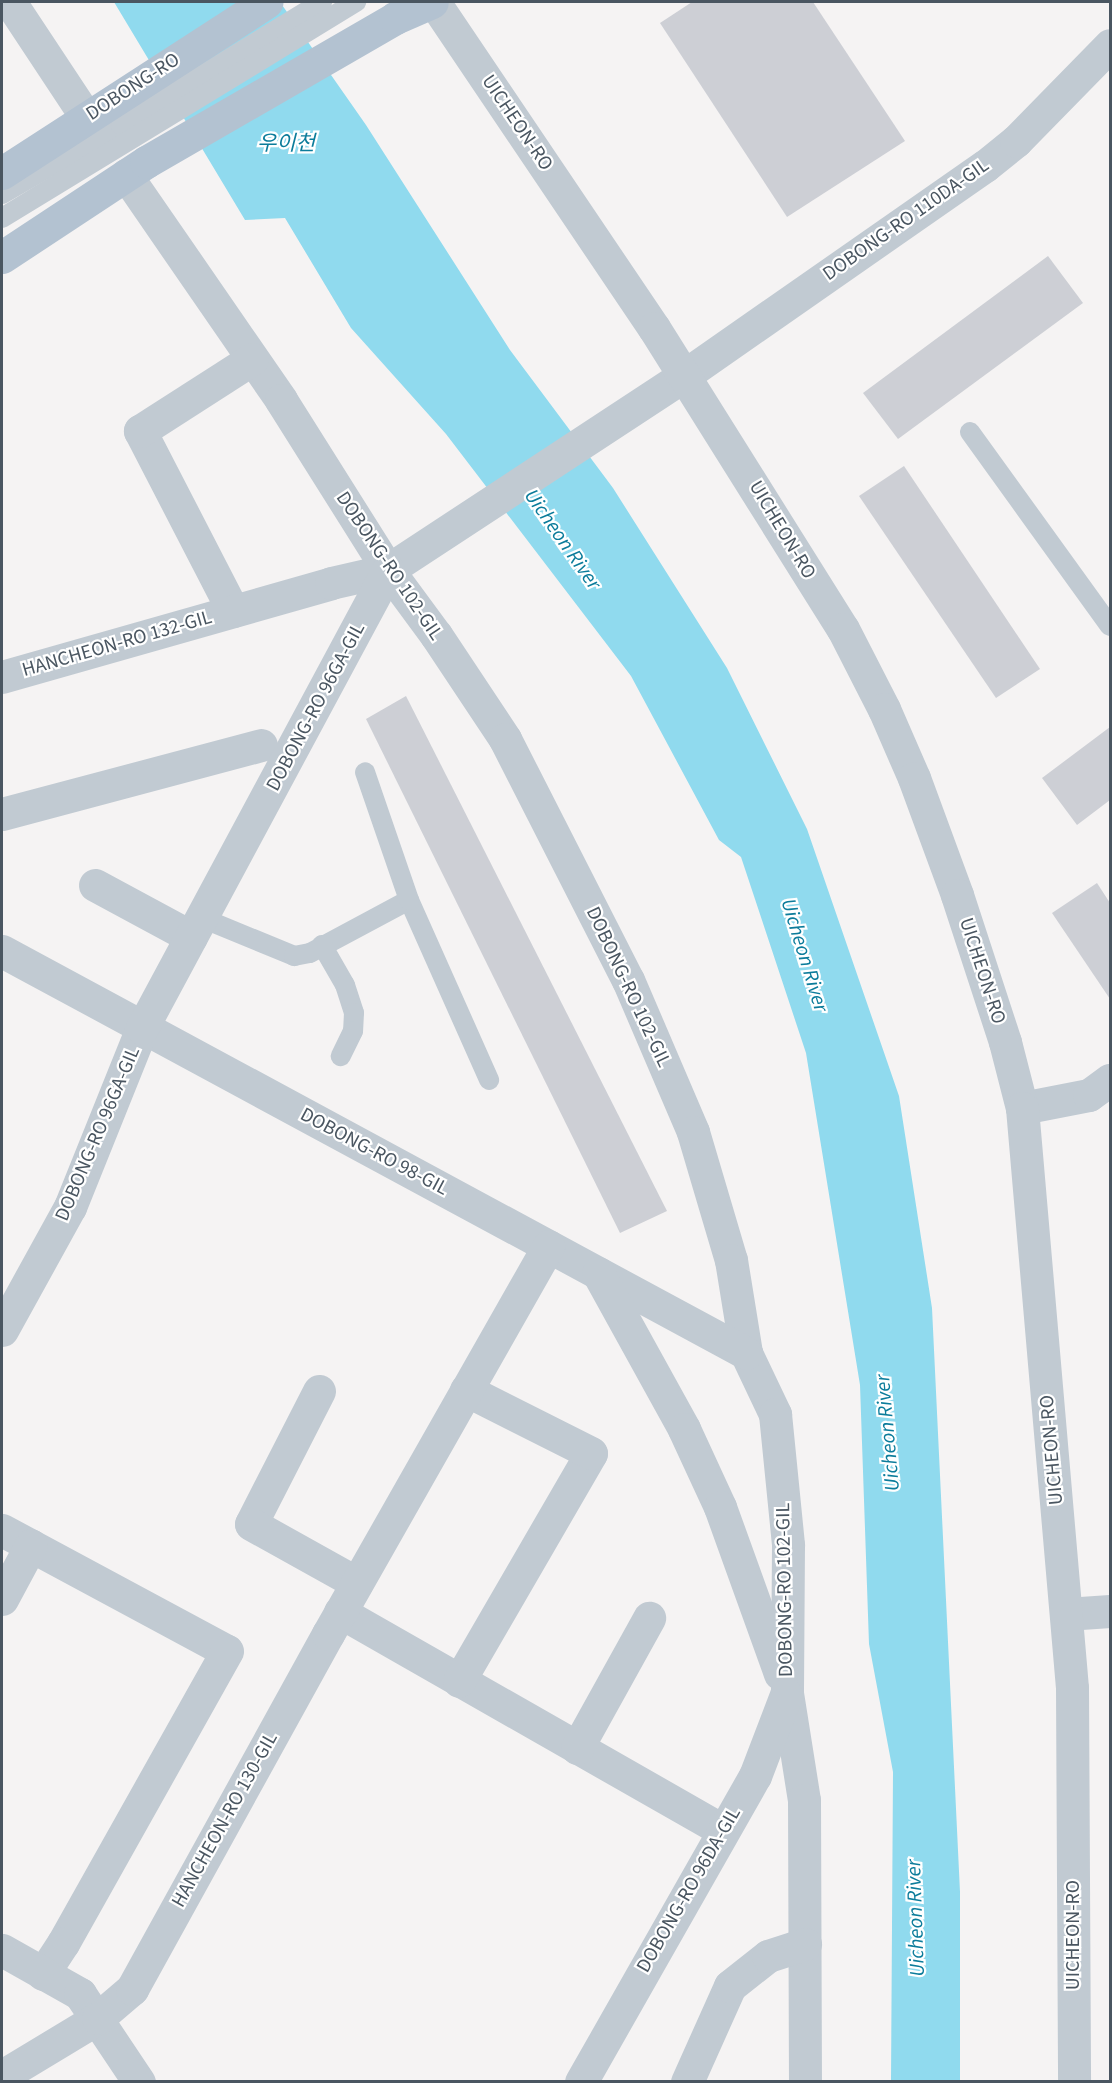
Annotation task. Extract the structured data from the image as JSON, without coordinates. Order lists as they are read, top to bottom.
{
  "streets": {
    "main road": ["DOBONG-RO"],
    "street": [
      "UICHEON-RO",
      "DOBONG-RO 110DA-GIL",
      "DOBONG-RO 102-GIL",
      "HANCHEON-RO 132-GIL",
      "DOBONG-RO 96GA-GIL",
      "DOBONG-RO 98-GIL",
      "HANCHEON-RO 130-GIL",
      "DOBONG-RO 96DA-GIL"
    ]
  },
  "crossings": [
    ["DOBONG-RO", "DOBONG-RO 102-GIL"],
    ["UICHEON-RO", "DOBONG-RO 110DA-GIL"],
    ["DOBONG-RO 110DA-GIL", "DOBONG-RO 102-GIL"],
    ["DOBONG-RO 110DA-GIL", "HANCHEON-RO 132-GIL"],
    ["DOBONG-RO 110DA-GIL", "DOBONG-RO 96GA-GIL"],
    ["DOBONG-RO 102-GIL", "HANCHEON-RO 132-GIL"],
    ["DOBONG-RO 102-GIL", "DOBONG-RO 96GA-GIL"],
    ["DOBONG-RO 102-GIL", "DOBONG-RO 98-GIL"],
    ["DOBONG-RO 102-GIL", "DOBONG-RO 96DA-GIL"],
    ["HANCHEON-RO 132-GIL", "DOBONG-RO 96GA-GIL"],
    ["DOBONG-RO 96GA-GIL", "DOBONG-RO 98-GIL"],
    ["DOBONG-RO 98-GIL", "HANCHEON-RO 130-GIL"]
  ],
  "water": ["우이천", "Uicheon River"]
}
